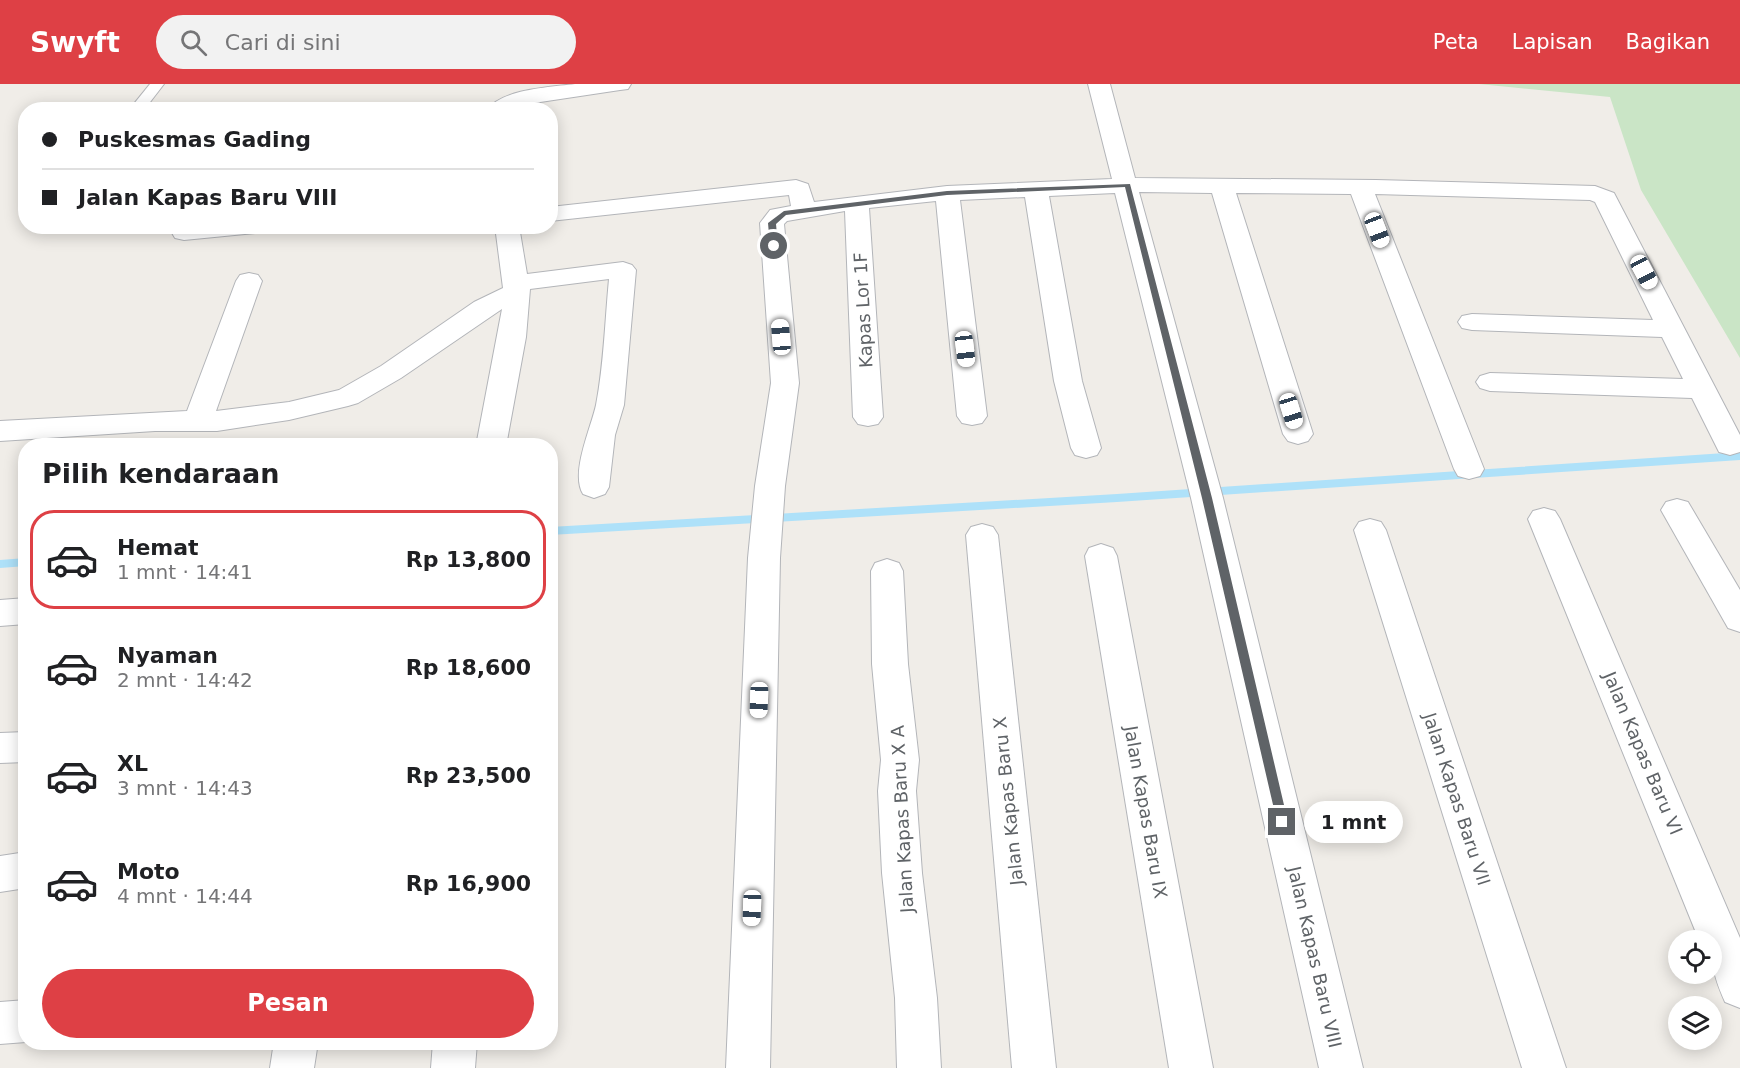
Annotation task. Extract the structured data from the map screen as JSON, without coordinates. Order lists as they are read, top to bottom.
{
  "streets": {
    "street": [
      "Kapas Lor 1F",
      "Jalan Kapas Baru VI",
      "Jalan Kapas Baru VII",
      "Jalan Kapas Baru X",
      "Jalan Kapas Baru IX",
      "Jalan Kapas Baru X A",
      "Jalan Kapas Baru VIII"
    ]
  },
  "page": {
    "header": "Swyft",
    "search": "Cari di sini",
    "nav": ["Peta", "Lapisan", "Bagikan"],
    "banner": ["Puskesmas Gading", "Jalan Kapas Baru VIII"],
    "heading": "Pilih kendaraan",
    "list": [
      {
        "name": "Hemat",
        "note": "1 mnt · 14:41",
        "value": "Rp 13,800"
      },
      {
        "name": "Nyaman",
        "note": "2 mnt · 14:42",
        "value": "Rp 18,600"
      },
      {
        "name": "XL",
        "note": "3 mnt · 14:43",
        "value": "Rp 23,500"
      },
      {
        "name": "Moto",
        "note": "4 mnt · 14:44",
        "value": "Rp 16,900"
      }
    ],
    "bubble": "1 mnt",
    "buttons": "Pesan"
  }
}
